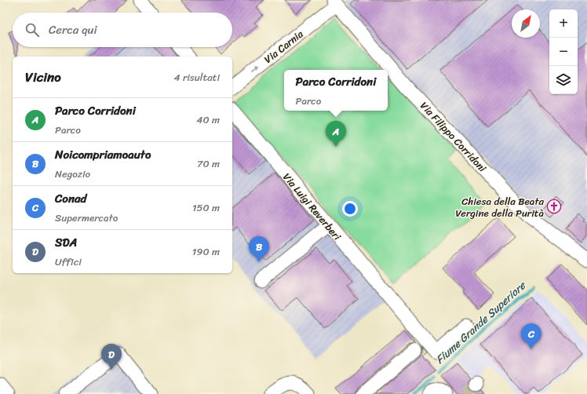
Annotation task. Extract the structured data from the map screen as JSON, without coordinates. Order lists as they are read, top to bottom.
{
  "streets": {
    "street": ["Via Carnia", "Via Filippo Corridoni", "Via Luigi Reverberi"]
  },
  "crossings": [
    ["Via Carnia", "Via Filippo Corridoni"]
  ],
  "one_way": ["Via Carnia"],
  "water": ["Fiume Grande Superiore"],
  "places": {
    "church": ["Chiesa della Beata Vergine della Purità"]
  },
  "north": "top right",
  "page": {
    "map_buttons": ["+", "−"],
    "search": "Cerca qui",
    "heading": ["Vicino", "4 risultati"],
    "popup": ["Parco Corridoni", "Parco"],
    "list": [
      {
        "mark": "A",
        "name": "Parco Corridoni",
        "note": "Parco",
        "value": "40 m"
      },
      {
        "mark": "B",
        "name": "Noicompriamoauto",
        "note": "Negozio",
        "value": "70 m"
      },
      {
        "mark": "C",
        "name": "Conad",
        "note": "Supermercato",
        "value": "150 m"
      },
      {
        "mark": "D",
        "name": "SDA",
        "note": "Uffici",
        "value": "190 m"
      }
    ],
    "pins": [
      "A",
      "B",
      "C",
      "D"
    ]
  }
}
